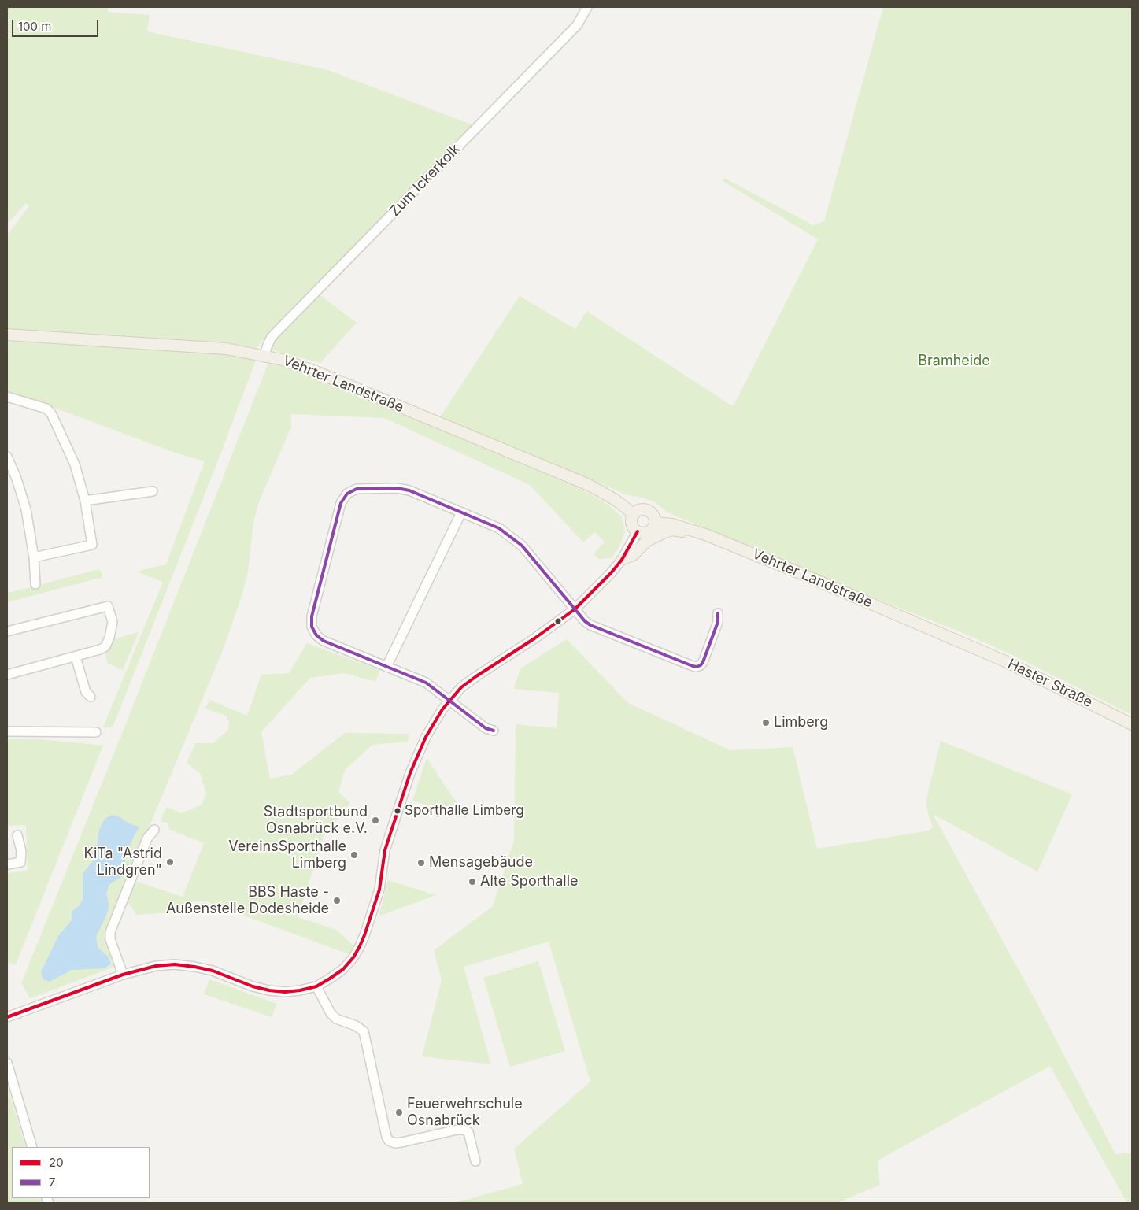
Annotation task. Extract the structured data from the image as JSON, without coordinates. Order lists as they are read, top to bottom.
{
  "streets": {
    "main road": ["Vehrter Landstraße", "Haster Straße"],
    "street": ["Zum Ickerkolk"]
  },
  "crossings": [
    ["Zum Ickerkolk", "Vehrter Landstraße"],
    ["Vehrter Landstraße", "Haster Straße"]
  ],
  "parks": ["Bramheide"],
  "places": [
    "Limberg",
    "Sporthalle Limberg",
    "Stadtsportbund Osnabrück e.V.",
    "VereinsSporthalle Limberg",
    "KiTa \"Astrid Lindgren\"",
    "Mensagebäude",
    "Alte Sporthalle",
    "BBS Haste - Außenstelle Dodesheide",
    "Feuerwehrschule Osnabrück"
  ],
  "lines": ["transit line 7", "transit line 20"],
  "legend": ["20", "7"],
  "scale_bar": "100 m"
}
